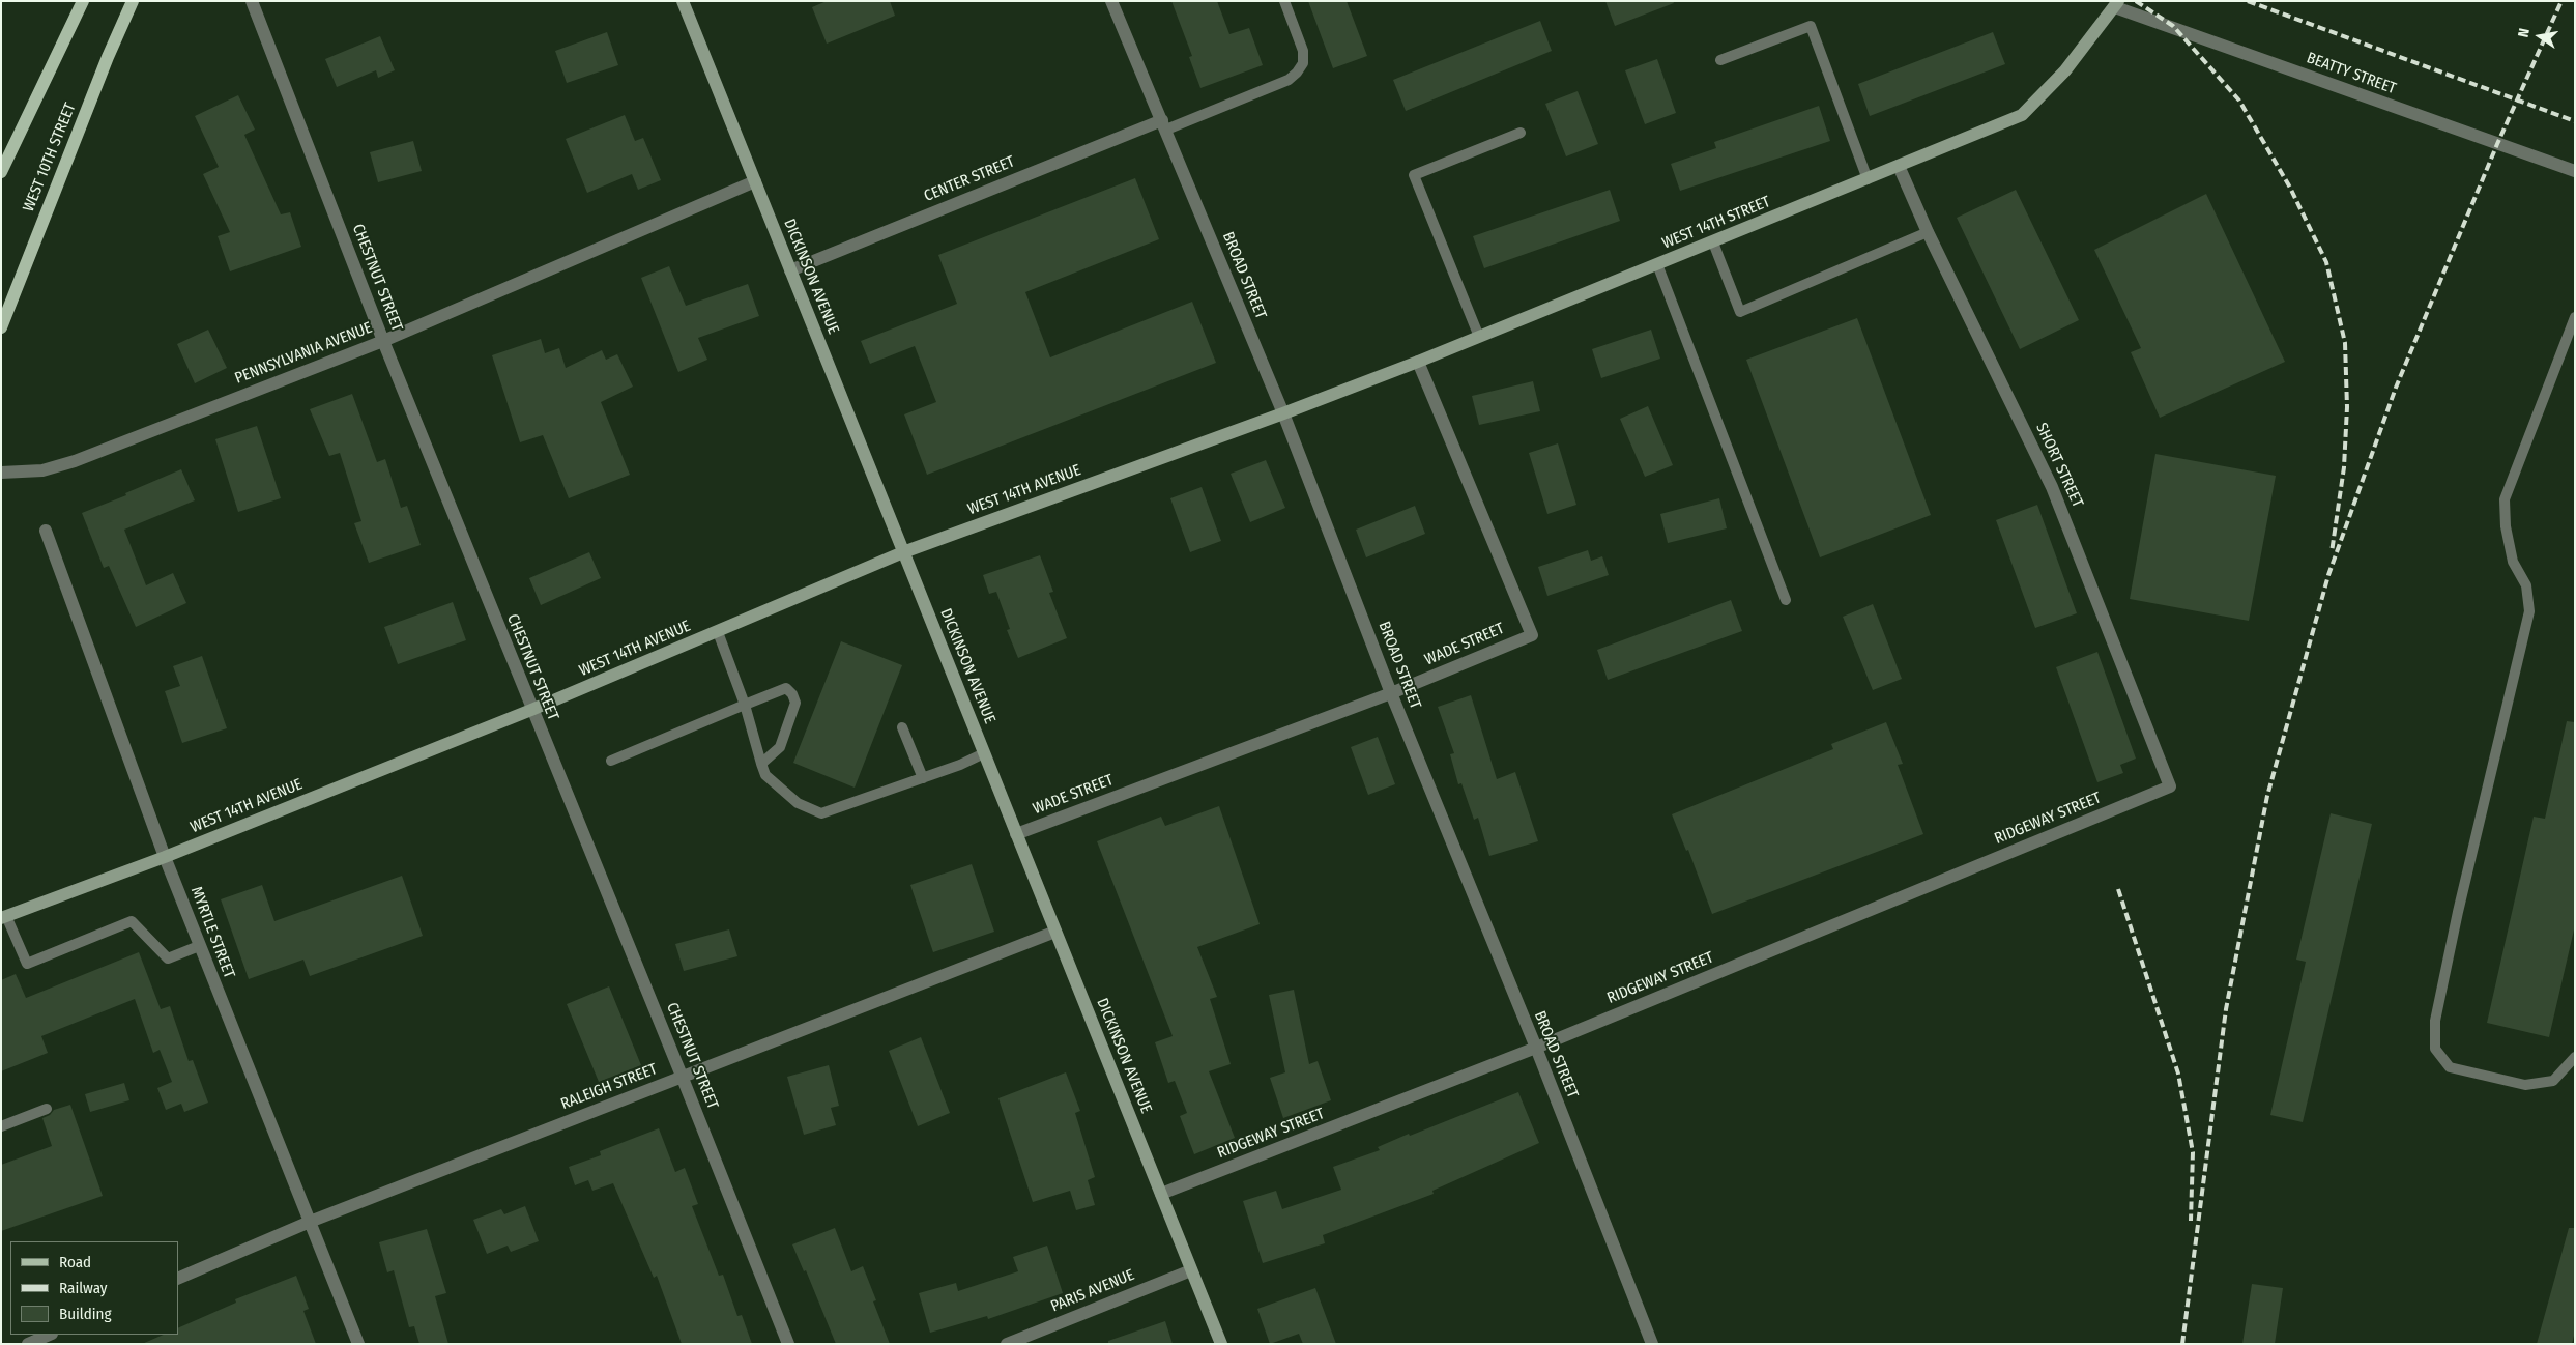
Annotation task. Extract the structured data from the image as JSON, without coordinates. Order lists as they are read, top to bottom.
{
  "streets": {
    "main road": [
      "WEST 10TH STREET",
      "WEST 14TH STREET",
      "DICKINSON AVENUE",
      "WEST 14TH AVENUE"
    ],
    "street": [
      "BEATTY STREET",
      "CENTER STREET",
      "BROAD STREET",
      "CHESTNUT STREET",
      "PENNSYLVANIA AVENUE",
      "SHORT STREET",
      "WADE STREET",
      "RIDGEWAY STREET",
      "MYRTLE STREET",
      "RALEIGH STREET",
      "PARIS AVENUE"
    ]
  },
  "crossings": [
    ["BEATTY STREET", "WEST 14TH STREET"],
    ["CENTER STREET", "BROAD STREET"],
    ["CENTER STREET", "DICKINSON AVENUE"],
    ["WEST 14TH STREET", "BROAD STREET"],
    ["WEST 14TH STREET", "SHORT STREET"],
    ["WEST 14TH STREET", "WEST 14TH AVENUE"],
    ["WEST 14TH STREET", "WADE STREET"],
    ["BROAD STREET", "WEST 14TH AVENUE"],
    ["BROAD STREET", "WADE STREET"],
    ["BROAD STREET", "RIDGEWAY STREET"],
    ["DICKINSON AVENUE", "PENNSYLVANIA AVENUE"],
    ["DICKINSON AVENUE", "WEST 14TH AVENUE"],
    ["DICKINSON AVENUE", "WADE STREET"],
    ["DICKINSON AVENUE", "RIDGEWAY STREET"],
    ["DICKINSON AVENUE", "RALEIGH STREET"],
    ["DICKINSON AVENUE", "PARIS AVENUE"],
    ["CHESTNUT STREET", "PENNSYLVANIA AVENUE"],
    ["CHESTNUT STREET", "WEST 14TH AVENUE"],
    ["CHESTNUT STREET", "RALEIGH STREET"],
    ["SHORT STREET", "RIDGEWAY STREET"],
    ["WEST 14TH AVENUE", "MYRTLE STREET"],
    ["MYRTLE STREET", "RALEIGH STREET"]
  ],
  "legend": ["Road", "Railway", "Building"],
  "north": "left"
}
